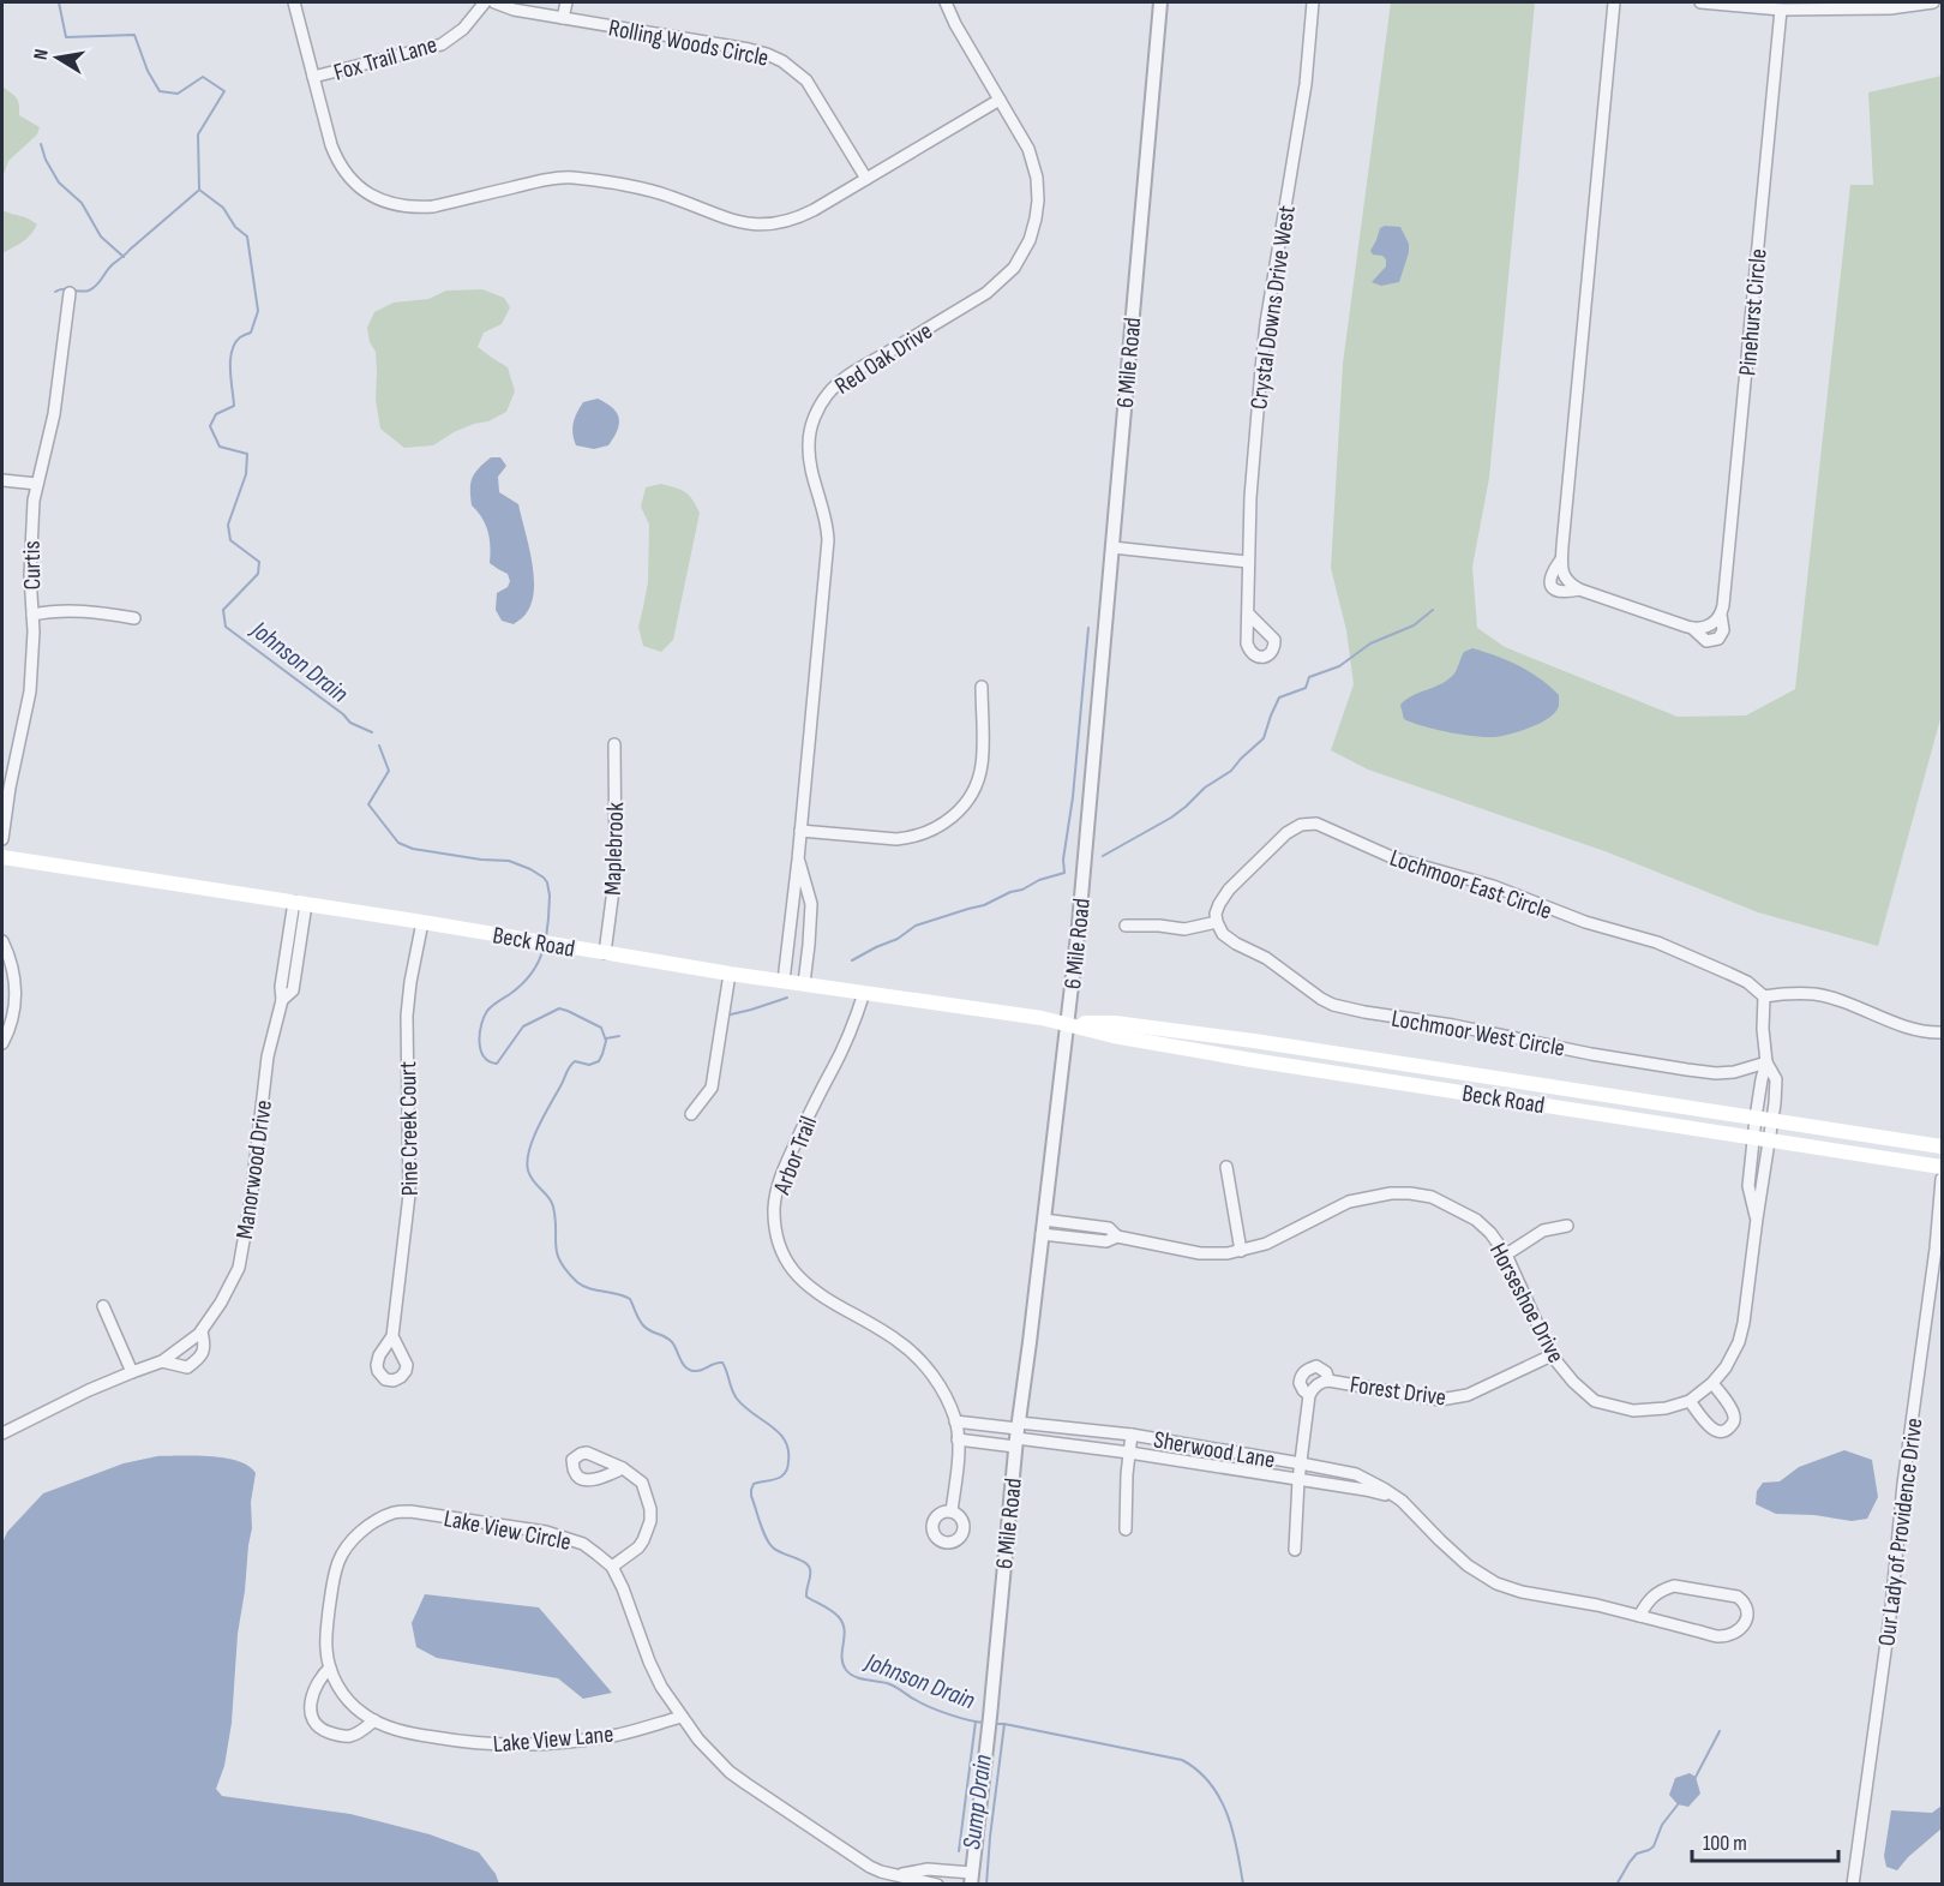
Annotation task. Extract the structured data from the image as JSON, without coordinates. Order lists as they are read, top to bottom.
{
  "streets": {
    "main road": ["Beck Road"],
    "street": [
      "Rolling Woods Circle",
      "Fox Trail Lane",
      "Crystal Downs Drive West",
      "Pinehurst Circle",
      "Red Oak Drive",
      "6 Mile Road",
      "Curtis",
      "Maplebrook",
      "Lochmoor East Circle",
      "Lochmoor West Circle",
      "Pine Creek Court",
      "Arbor Trail",
      "Manorwood Drive",
      "Horseshoe Drive",
      "Forest Drive",
      "Sherwood Lane",
      "Lake View Circle",
      "Our Lady of Providence Drive",
      "Lake View Lane"
    ]
  },
  "crossings": [
    ["Red Oak Drive", "Beck Road"],
    ["6 Mile Road", "Beck Road"],
    ["6 Mile Road", "Horseshoe Drive"],
    ["6 Mile Road", "Sherwood Lane"],
    ["Maplebrook", "Beck Road"],
    ["Lochmoor East Circle", "Lochmoor West Circle"],
    ["Beck Road", "Pine Creek Court"],
    ["Beck Road", "Arbor Trail"],
    ["Beck Road", "Manorwood Drive"],
    ["Beck Road", "Horseshoe Drive"],
    ["Lochmoor West Circle", "Horseshoe Drive"],
    ["Horseshoe Drive", "Forest Drive"],
    ["Lake View Circle", "Lake View Lane"]
  ],
  "water": ["Johnson Drain", "Sump Drain"],
  "scale_bar": "100 m",
  "north": "left"
}
